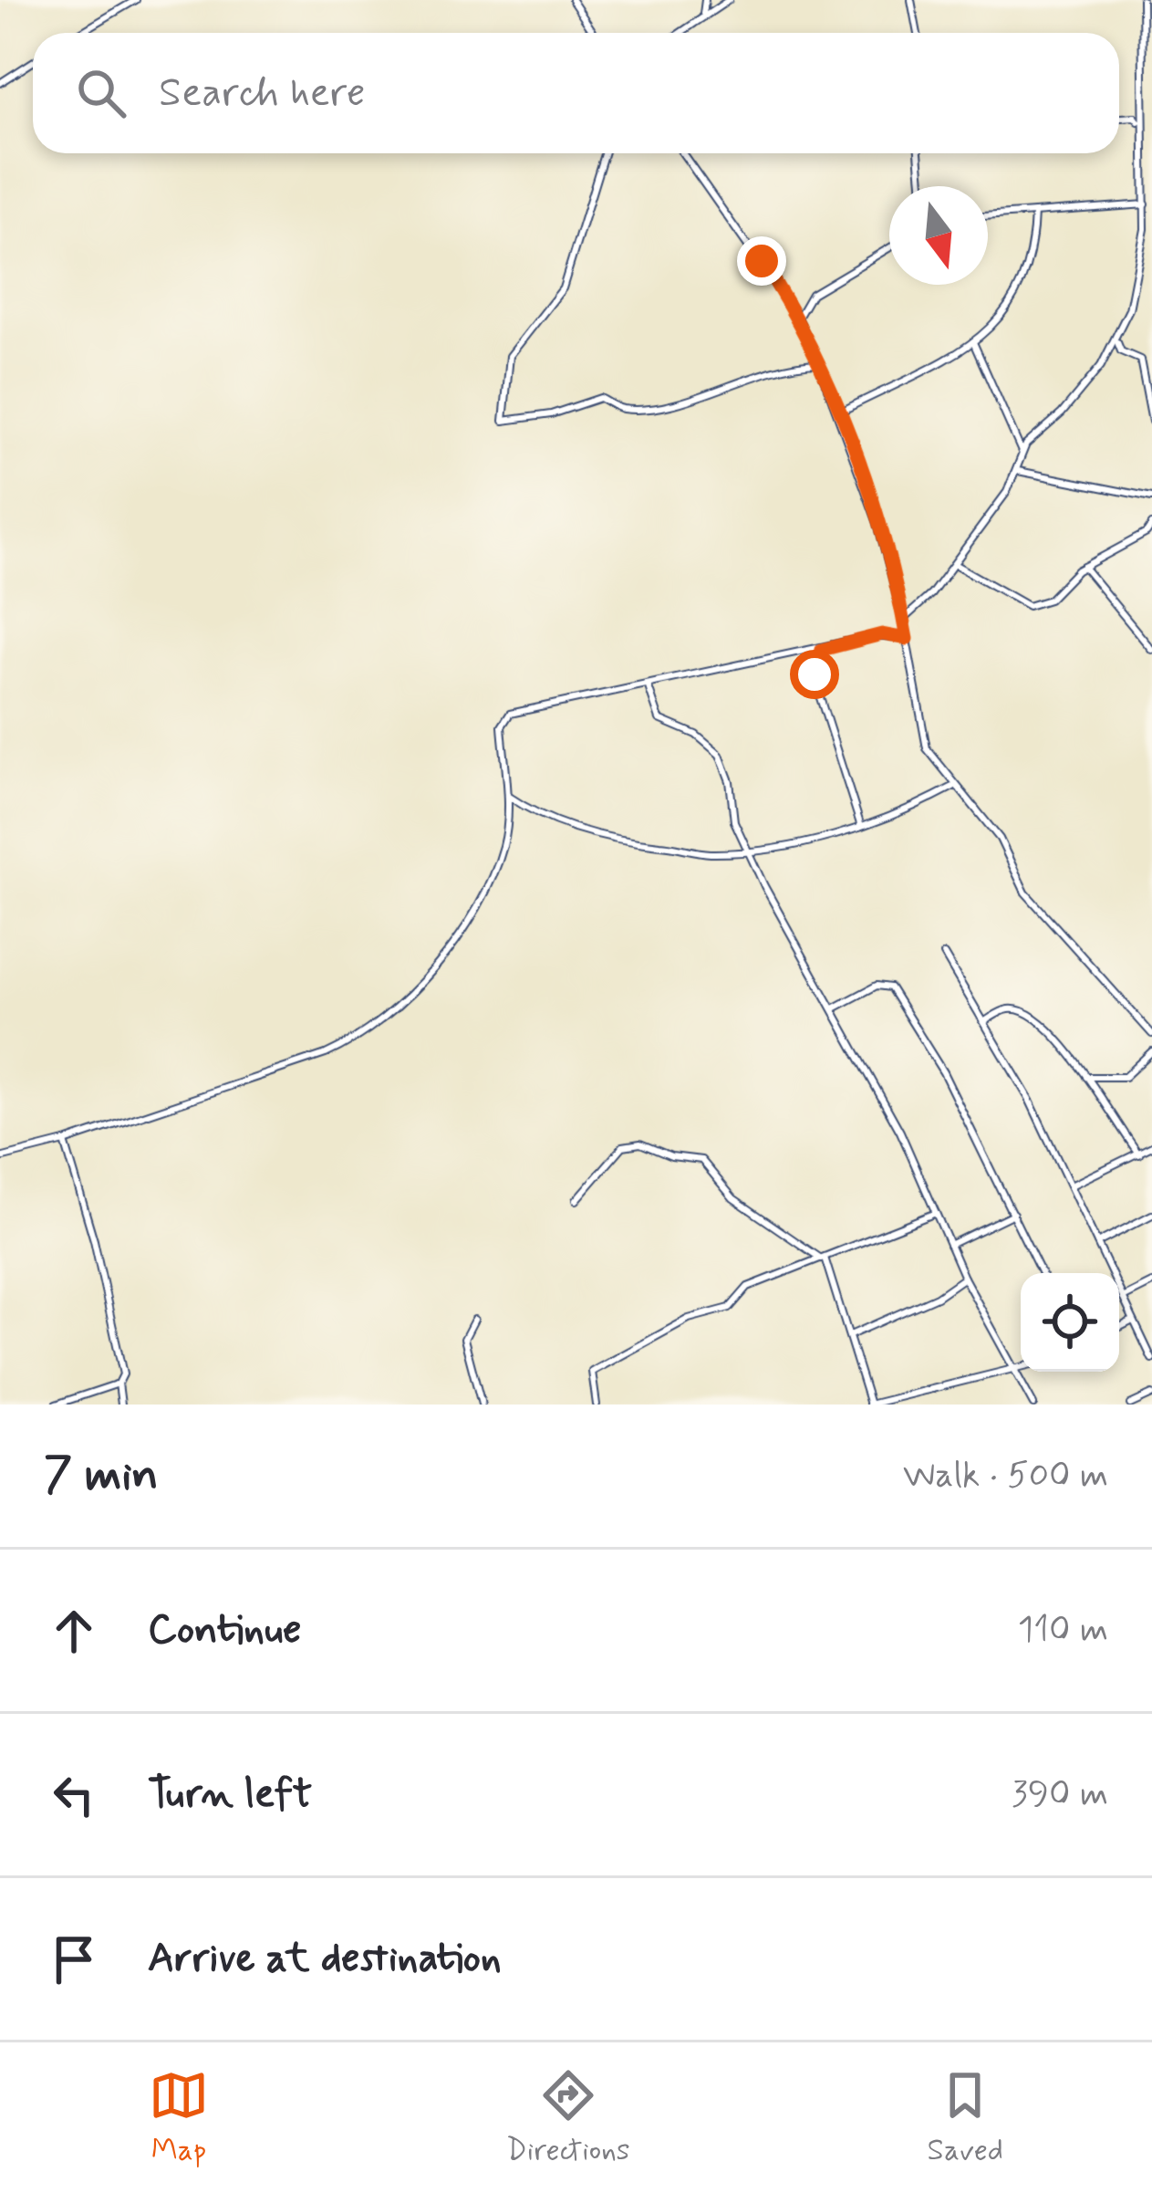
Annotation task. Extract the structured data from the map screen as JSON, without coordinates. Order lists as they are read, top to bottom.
{
  "north": "bottom",
  "page": {
    "search": "Search here",
    "heading": ["7 min", "Walk · 500 m"],
    "list": [
      ["Continue", "110 m"],
      ["Turn left", "390 m"],
      "Arrive at destination"
    ],
    "nav": ["Map", "Directions", "Saved"]
  }
}
